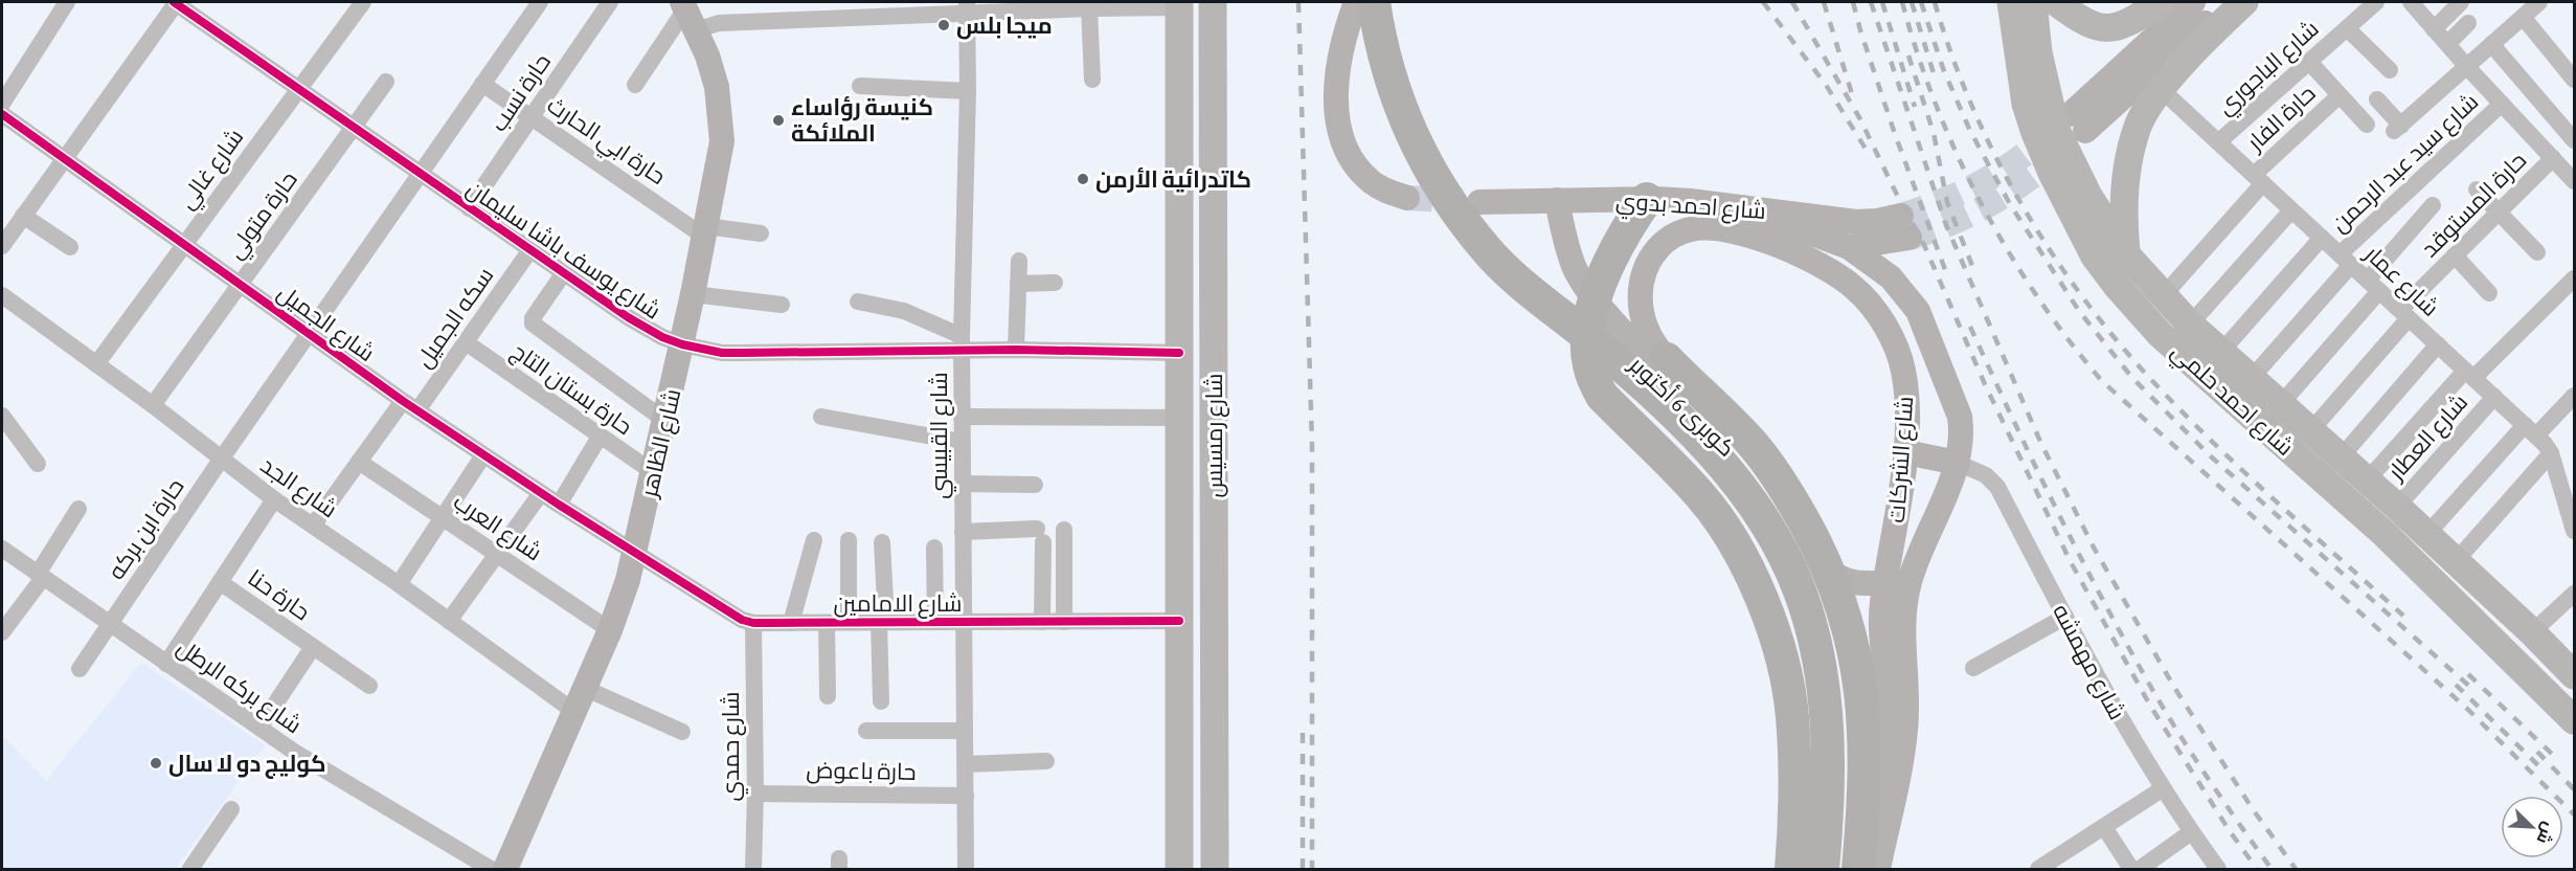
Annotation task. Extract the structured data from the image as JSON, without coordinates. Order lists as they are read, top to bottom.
{
  "streets": {
    "highway": ["كوبرى 6 أكتوبر"],
    "main road": [
      "شارع احمد بدوي",
      "شارع احمد حلمي",
      "شارع رمسيس",
      "شارع الظاهر",
      "شارع الشركات"
    ],
    "street": [
      "شارع الباجوري",
      "حارة نسب",
      "حارة الفار",
      "حارة ابي الحارث",
      "شارع سيد عبد الرحمن",
      "شارع غالي",
      "حارة المستوقد",
      "حارة متولي",
      "شارع يوسف باشا سليمان",
      "شارع عمار",
      "سكه الجميل",
      "شارع الجميل",
      "حارة بستان التاج",
      "شارع القبيسي",
      "شارع العطار",
      "شارع الجد",
      "شارع العرب",
      "حارة ابن بركه",
      "حارة حنا",
      "شارع الامامين",
      "شارع مهمشه",
      "شارع بركه الرطل",
      "شارع حمدي",
      "حارة باعوض"
    ]
  },
  "crossings": [
    ["شارع الباجوري", "شارع عمار"],
    ["حارة نسب", "حارة ابي الحارث"],
    ["حارة نسب", "شارع يوسف باشا سليمان"],
    ["حارة الفار", "شارع عمار"],
    ["حارة الفار", "شارع احمد حلمي"],
    ["حارة ابي الحارث", "شارع الظاهر"],
    ["حارة ابي الحارث", "حارة ابن بركه"],
    ["شارع سيد عبد الرحمن", "شارع عمار"],
    ["شارع سيد عبد الرحمن", "شارع احمد حلمي"],
    ["شارع غالي", "شارع يوسف باشا سليمان"],
    ["شارع غالي", "شارع الجميل"],
    ["شارع غالي", "شارع الجد"],
    ["حارة المستوقد", "شارع عمار"],
    ["حارة المستوقد", "شارع احمد حلمي"],
    ["شارع احمد بدوي", "شارع الشركات"],
    ["حارة متولي", "شارع يوسف باشا سليمان"],
    ["حارة متولي", "شارع الجميل"],
    ["حارة متولي", "شارع الجد"],
    ["شارع يوسف باشا سليمان", "سكه الجميل"],
    ["شارع يوسف باشا سليمان", "شارع القبيسي"],
    ["شارع يوسف باشا سليمان", "شارع رمسيس"],
    ["شارع يوسف باشا سليمان", "شارع الظاهر"],
    ["شارع يوسف باشا سليمان", "حارة ابن بركه"],
    ["شارع عمار", "شارع العطار"],
    ["سكه الجميل", "شارع الجميل"],
    ["سكه الجميل", "حارة بستان التاج"],
    ["سكه الجميل", "شارع الجد"],
    ["سكه الجميل", "شارع العرب"],
    ["شارع الجميل", "شارع الظاهر"],
    ["شارع الجميل", "حارة ابن بركه"],
    ["شارع الجميل", "شارع الامامين"],
    ["حارة بستان التاج", "شارع الظاهر"],
    ["شارع احمد حلمي", "شارع العطار"],
    ["شارع القبيسي", "شارع الامامين"],
    ["شارع القبيسي", "حارة باعوض"],
    ["شارع رمسيس", "شارع الامامين"],
    ["شارع الظاهر", "شارع الجد"],
    ["شارع الظاهر", "شارع العرب"],
    ["شارع الظاهر", "شارع الامامين"],
    ["شارع الشركات", "شارع مهمشه"],
    ["شارع الجد", "حارة ابن بركه"],
    ["حارة ابن بركه", "شارع بركه الرطل"],
    ["حارة حنا", "شارع بركه الرطل"],
    ["شارع الامامين", "شارع حمدي"],
    ["شارع حمدي", "حارة باعوض"]
  ],
  "places": [
    "ميجا بلس",
    "كنيسة رؤاساء الملائكة",
    "كاتدرائية الأرمن",
    "كوليج دو لا سال"
  ],
  "north": "bottom right"
}
